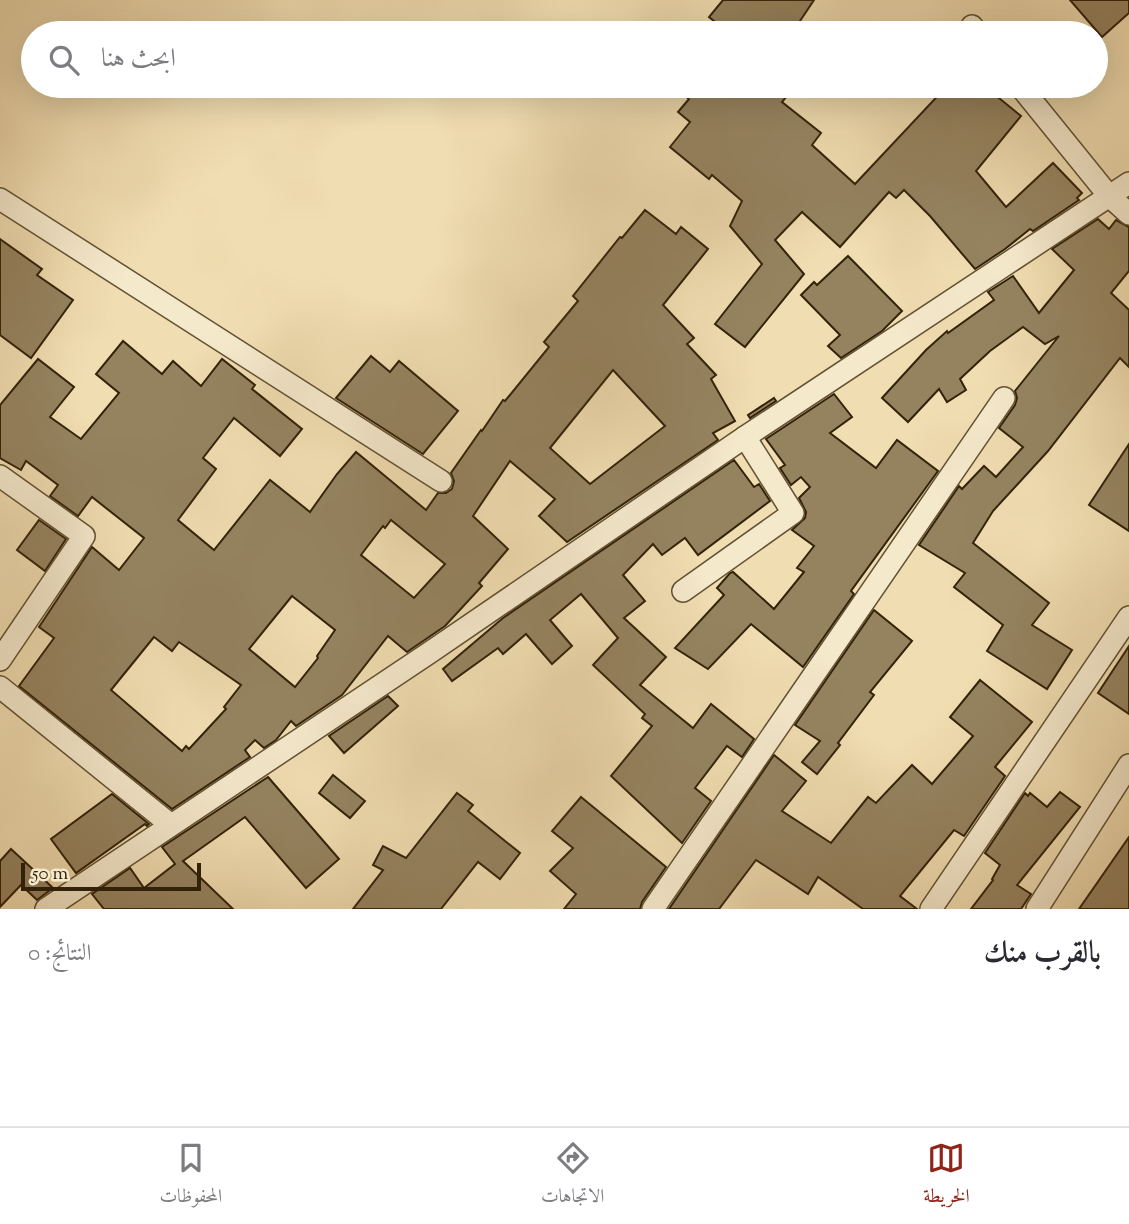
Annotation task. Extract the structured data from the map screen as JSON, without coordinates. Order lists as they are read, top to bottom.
{
  "scale_bar": "50 m",
  "page": {
    "search": "ابحث هنا",
    "scale": "50 m",
    "heading": ["بالقرب منك", "النتائج: 0"],
    "nav": ["الخريطة", "الاتجاهات", "المحفوظات"]
  }
}
